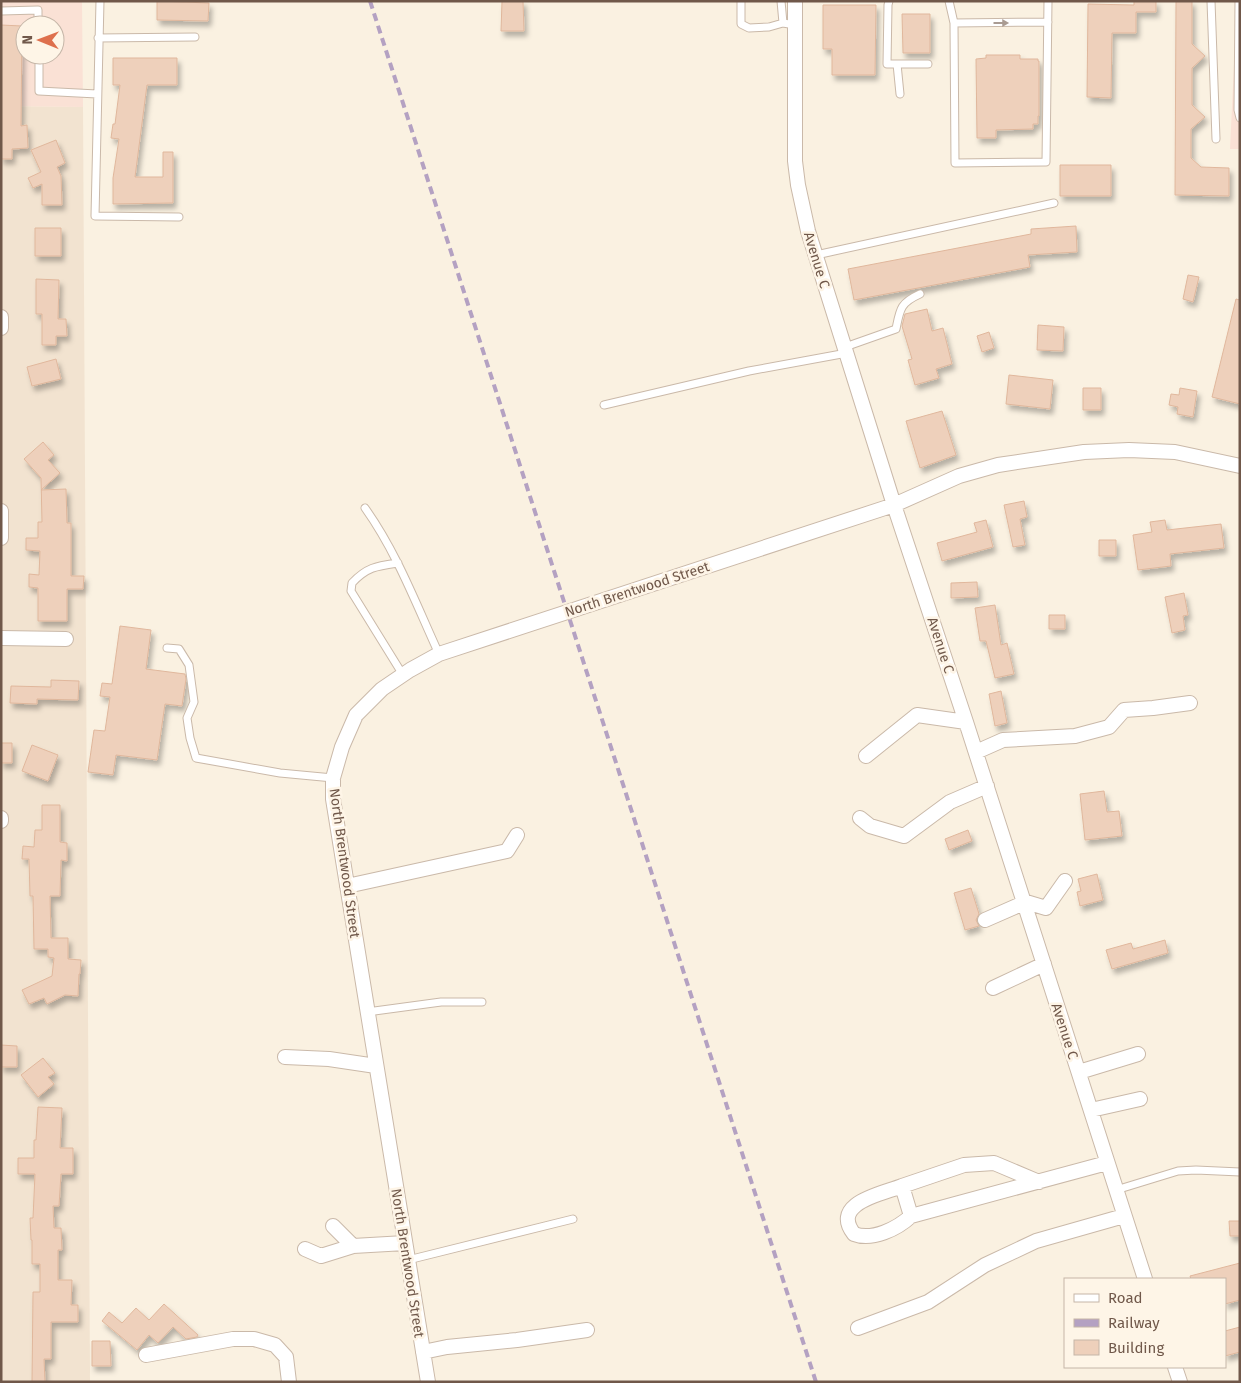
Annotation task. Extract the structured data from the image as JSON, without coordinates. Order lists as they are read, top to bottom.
{
  "streets": {
    "street": ["Avenue C", "North Brentwood Street"]
  },
  "crossings": [
    ["Avenue C", "North Brentwood Street"]
  ],
  "legend": ["Road", "Railway", "Building"],
  "north": "left"
}
